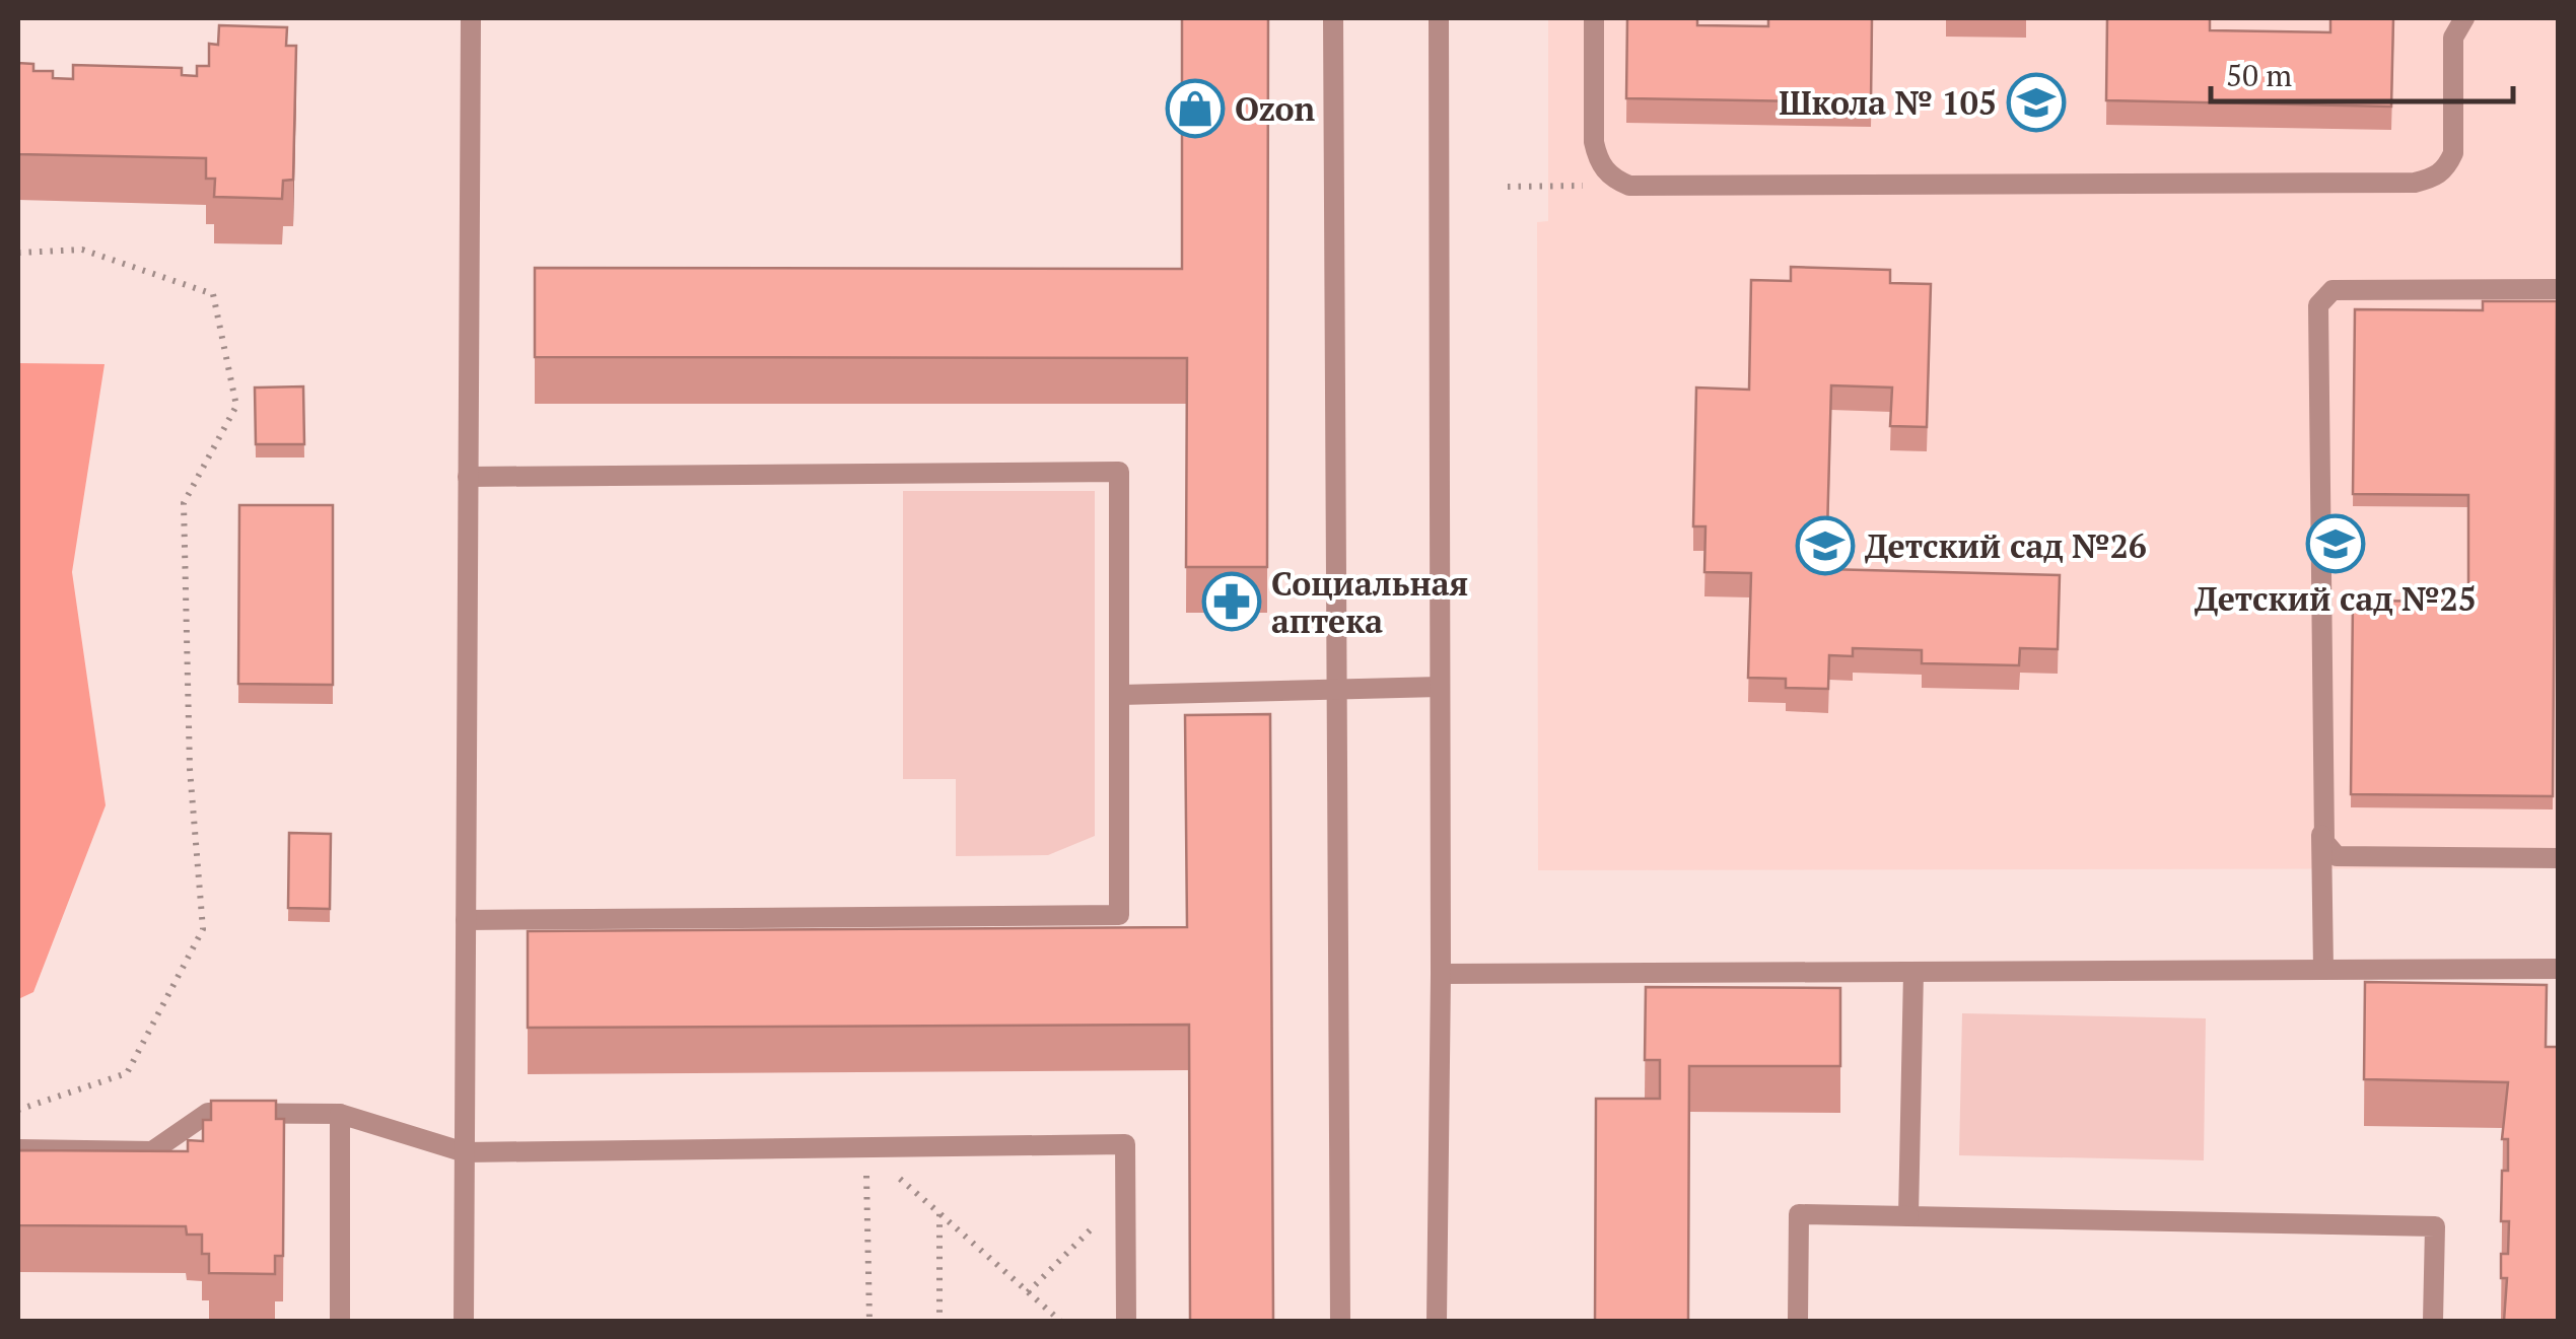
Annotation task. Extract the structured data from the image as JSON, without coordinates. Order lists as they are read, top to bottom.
{
  "places": {
    "school or university": ["Школа № 105", "Детский сад №25", "Детский сад №26"],
    "shop": ["Ozon"],
    "pharmacy": ["Социальная аптека"]
  },
  "scale_bar": "50 m"
}
